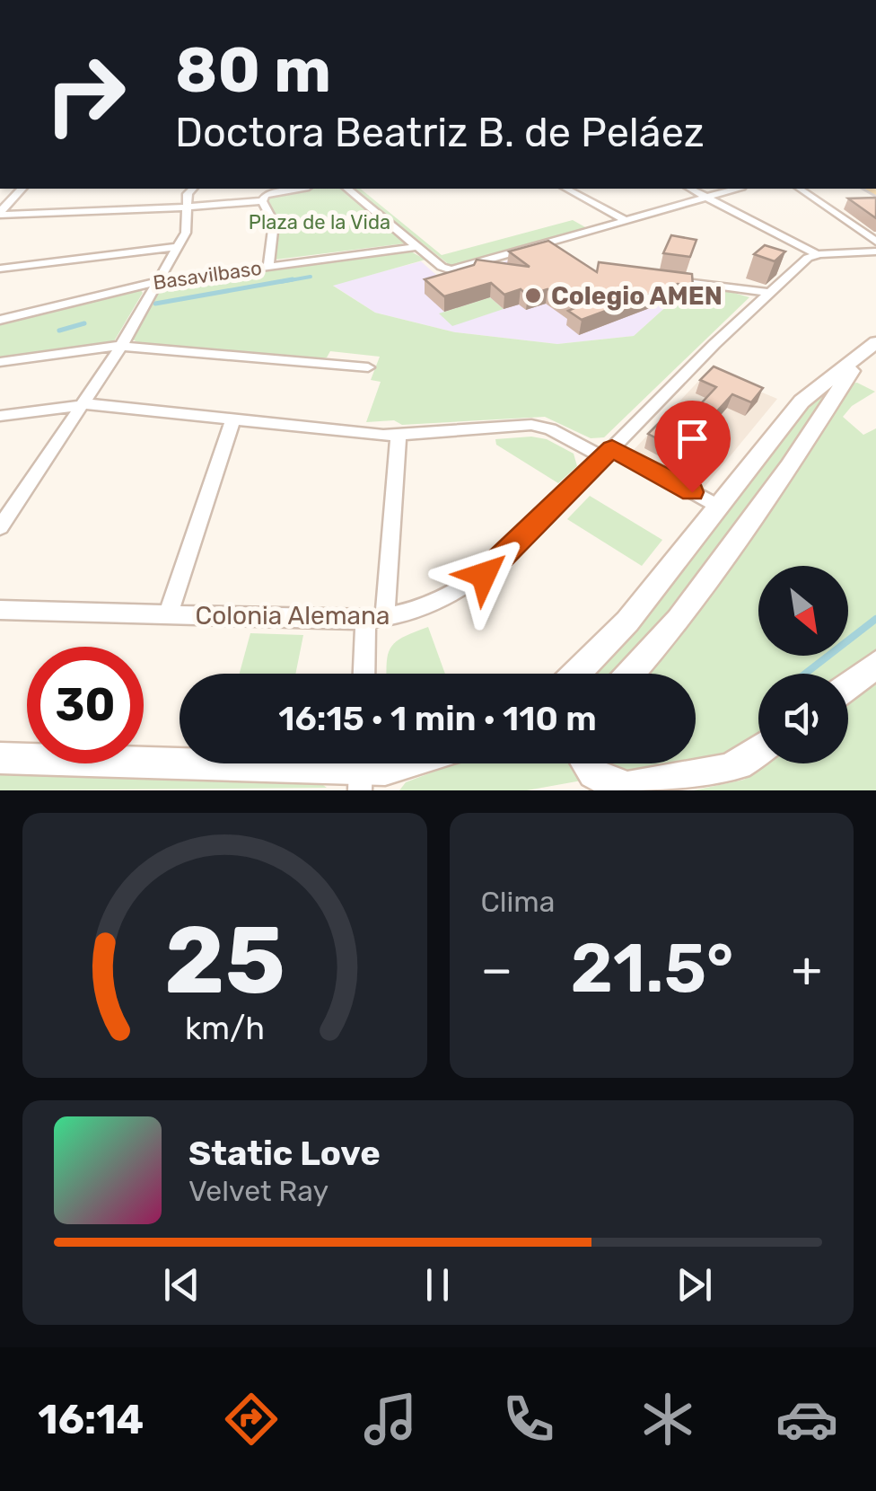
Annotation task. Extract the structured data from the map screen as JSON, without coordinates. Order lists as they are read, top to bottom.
{
  "streets": {
    "street": ["Basavilbaso", "Colonia Alemana"]
  },
  "parks": ["Plaza de la Vida"],
  "places": ["Colegio AMEN"],
  "north": "bottom right",
  "page": {
    "turn": ["80 m", "Doctora Beatriz B. de Peláez"],
    "limit": "30",
    "trip": "16:15 · 1 min · 110 m",
    "tile": "Clima",
    "heat": ["−", "21.5°", "+"],
    "song": ["Static Love", "Velvet Ray"],
    "tabs": "16:14",
    "gauge": ["25", "km/h"]
  }
}
